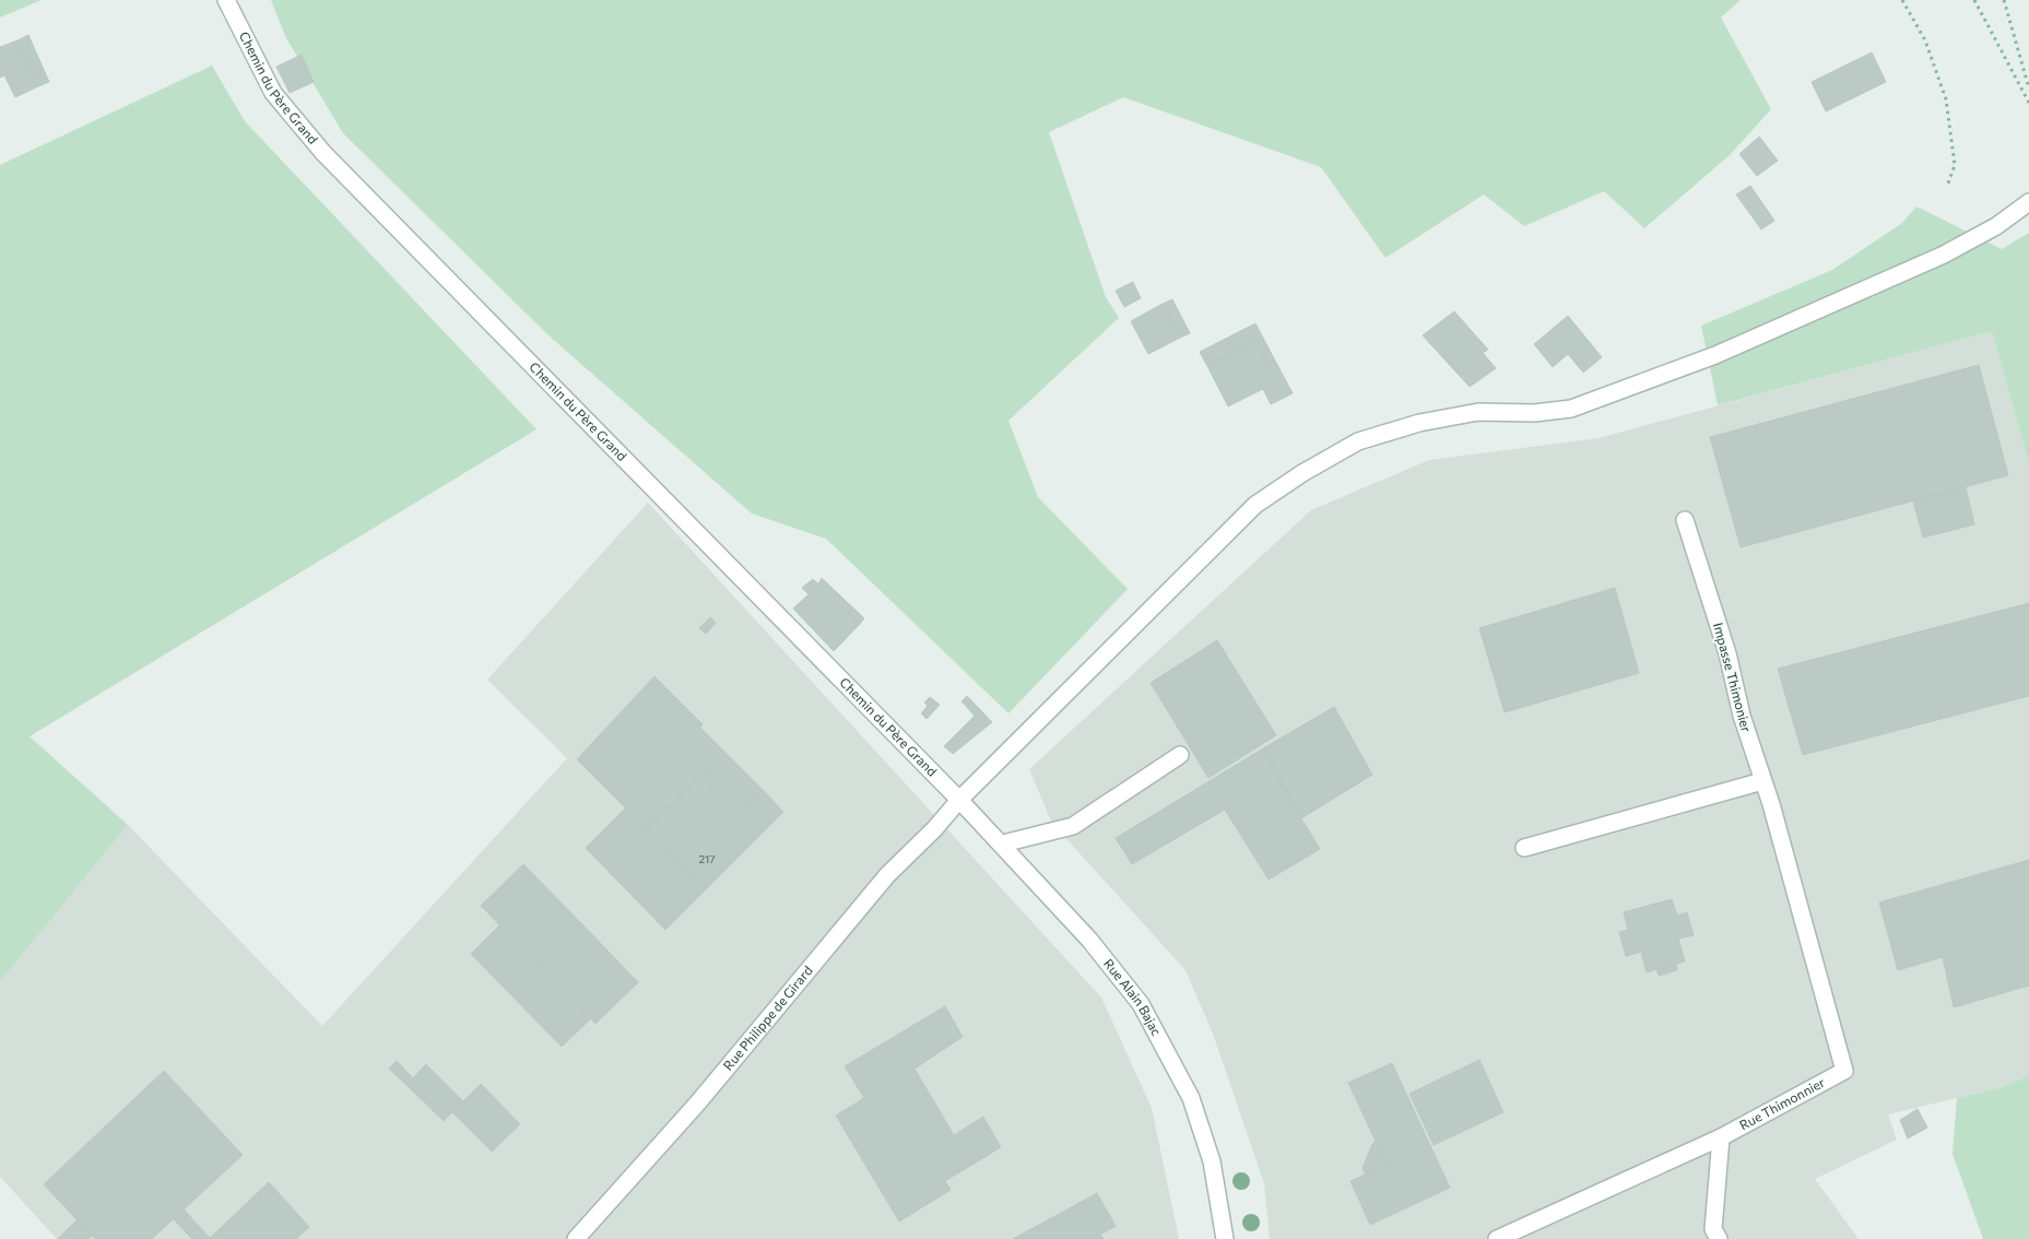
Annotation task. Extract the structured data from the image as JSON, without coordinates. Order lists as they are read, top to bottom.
{
  "streets": {
    "street": [
      "Chemin du Père Grand",
      "Impasse Thimonier",
      "Rue Alain Bajac",
      "Rue Philippe de Girard",
      "Rue Thimonnier"
    ]
  },
  "crossings": [
    ["Chemin du Père Grand", "Rue Alain Bajac"],
    ["Chemin du Père Grand", "Rue Philippe de Girard"],
    ["Impasse Thimonier", "Rue Thimonnier"],
    ["Rue Alain Bajac", "Rue Philippe de Girard"]
  ],
  "house_numbers": ["217"]
}
